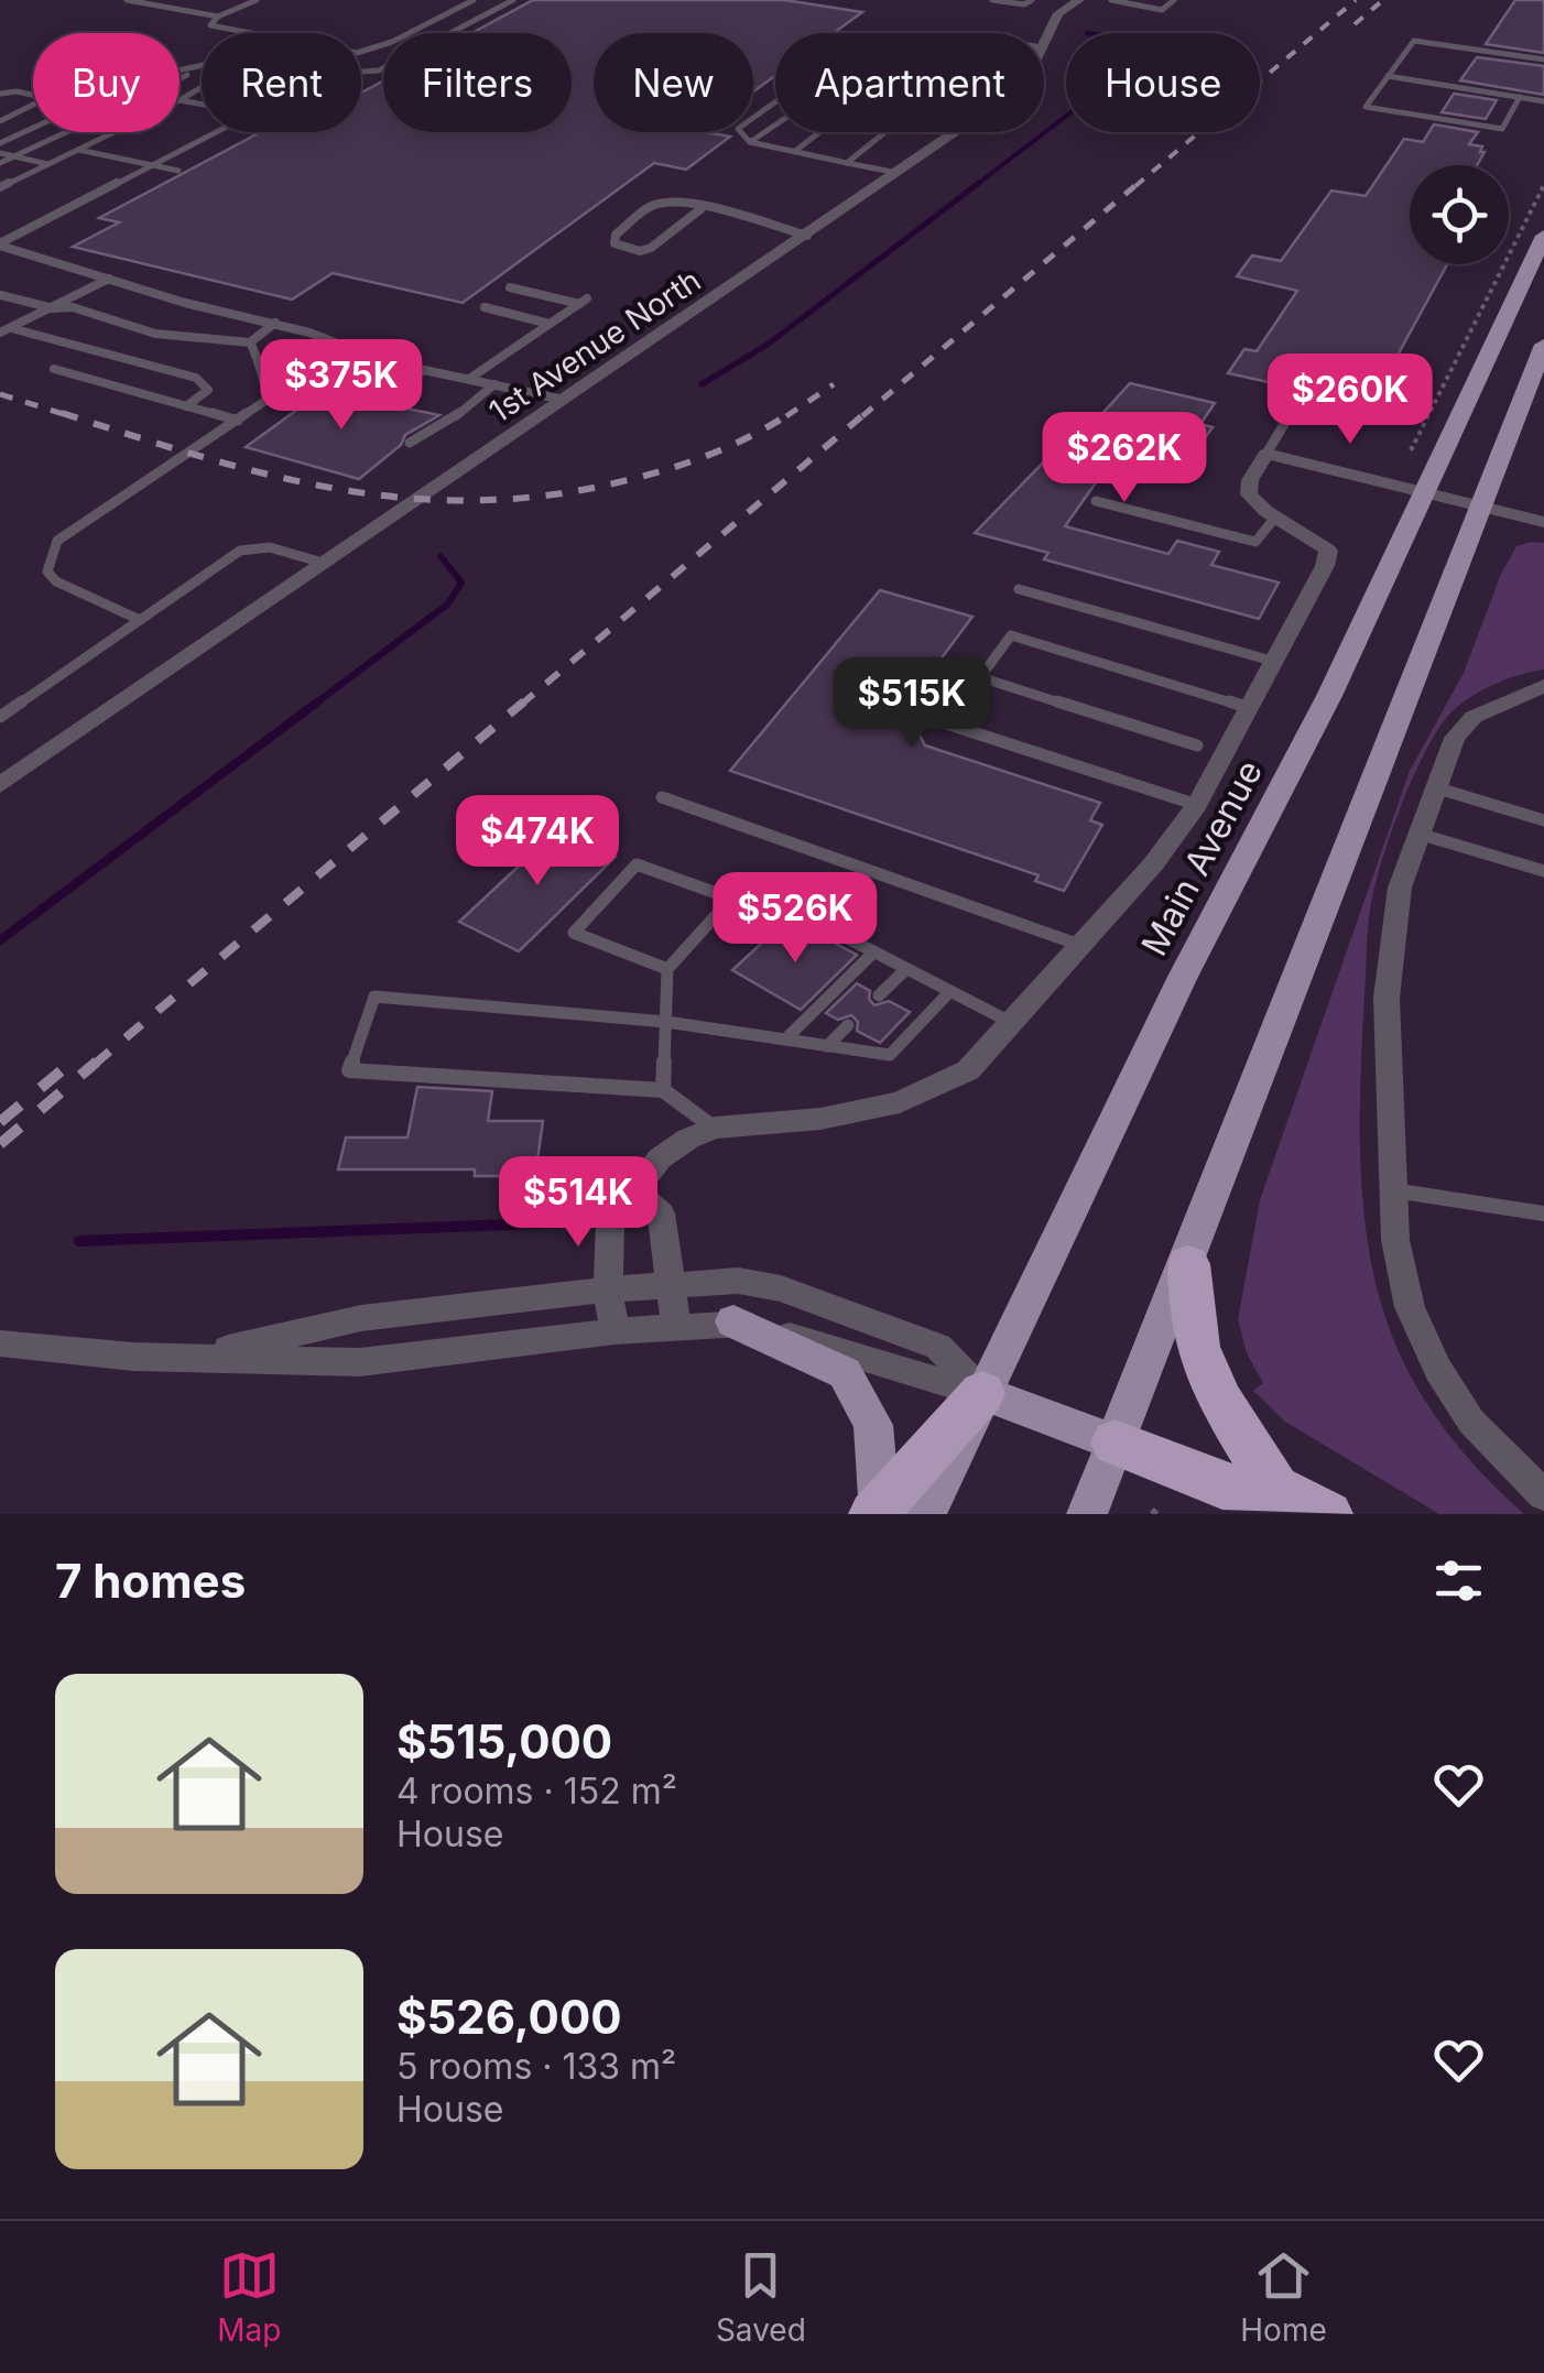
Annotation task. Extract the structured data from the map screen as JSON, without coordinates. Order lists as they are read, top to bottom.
{
  "streets": {
    "main road": ["Main Avenue"],
    "street": ["1st Avenue North"]
  },
  "page": {
    "chip": [
      "Buy",
      "Rent",
      "Filters",
      "New",
      "Apartment",
      "House"
    ],
    "price": [
      "$375K",
      "$260K",
      "$262K",
      "$515K",
      "$474K",
      "$526K",
      "$514K"
    ],
    "heading": "7 homes",
    "list": [
      {
        "name": "$515,000",
        "note": "4 rooms · 152 m² · House"
      },
      {
        "name": "$526,000",
        "note": "5 rooms · 133 m² · House"
      }
    ],
    "tabs": ["Map", "Saved", "Home"]
  }
}
